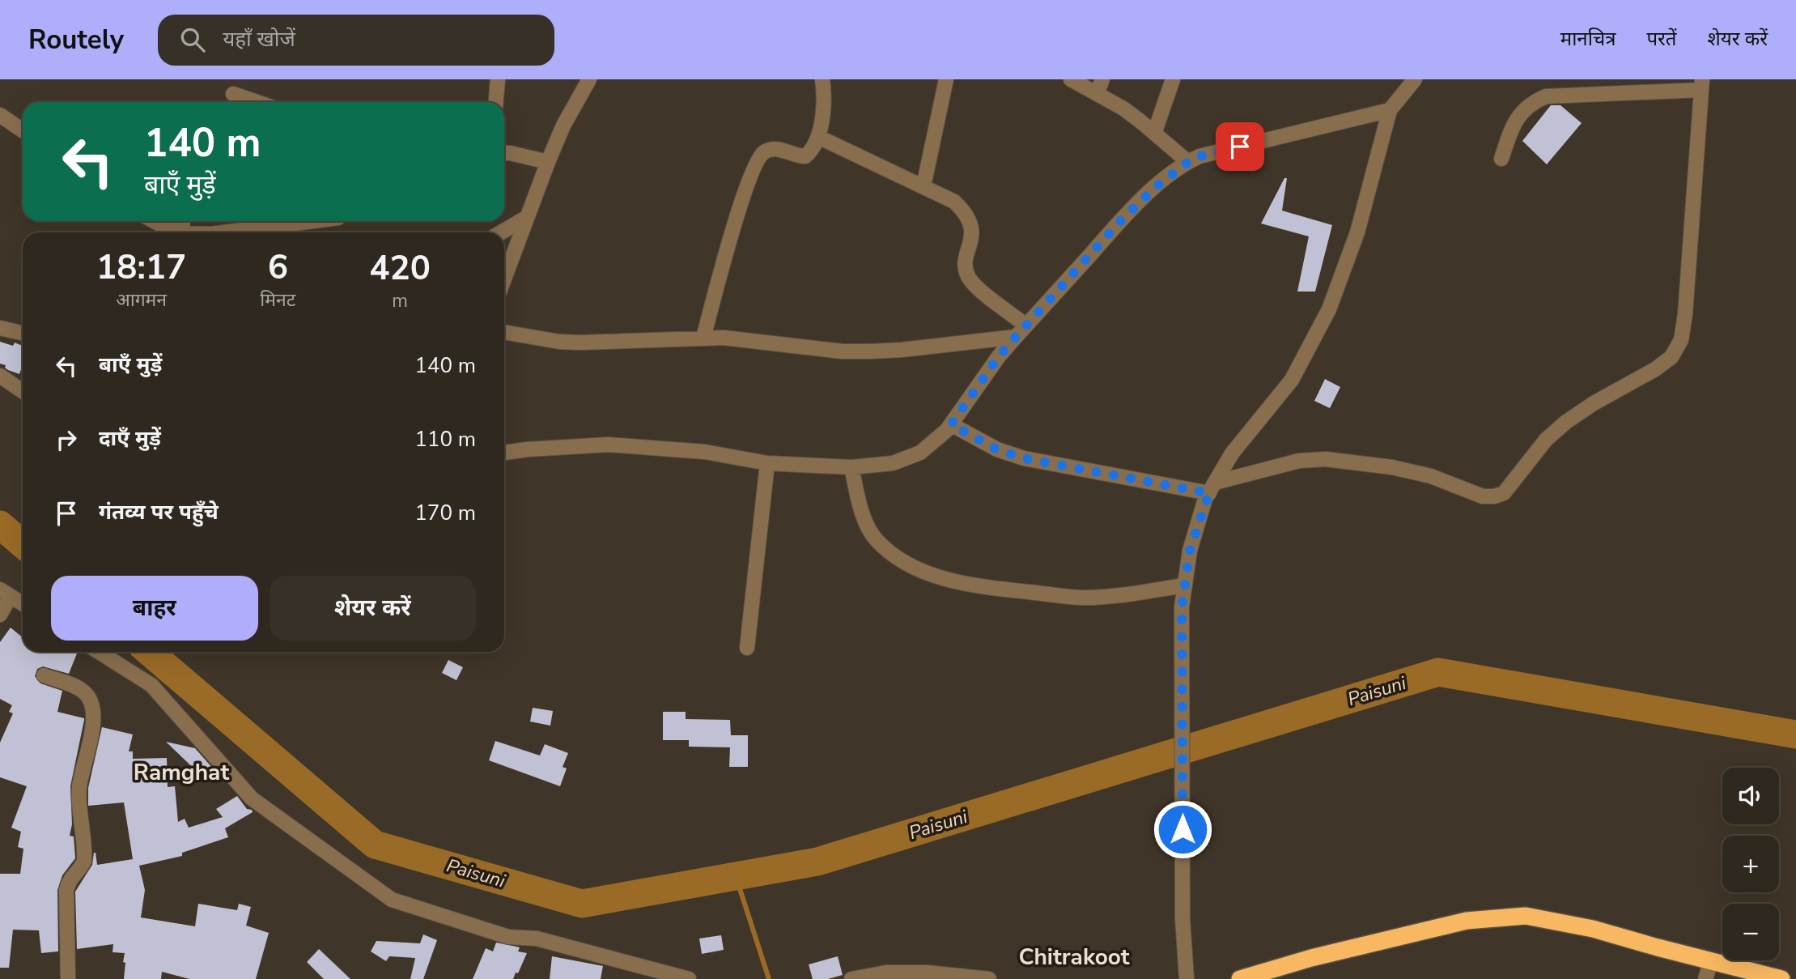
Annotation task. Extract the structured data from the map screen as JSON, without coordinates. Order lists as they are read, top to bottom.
{
  "districts": ["Ramghat", "Chitrakoot"],
  "water": ["Paisuni"],
  "page": {
    "header": "Routely",
    "search": "यहाँ खोजें",
    "nav": ["मानचित्र", "परतें", "शेयर करें"],
    "turn": ["140 m", "बाएँ मुड़ें"],
    "eta": [
      "18:17",
      "आगमन",
      "6",
      "मिनट",
      "420",
      "m"
    ],
    "list": [
      {
        "name": "बाएँ मुड़ें",
        "value": "140 m"
      },
      {
        "name": "दाएँ मुड़ें",
        "value": "110 m"
      },
      {
        "name": "गंतव्य पर पहुँचे",
        "value": "170 m"
      }
    ],
    "buttons": ["बाहर", "शेयर करें"],
    "map_buttons": ["+", "−"]
  }
}
